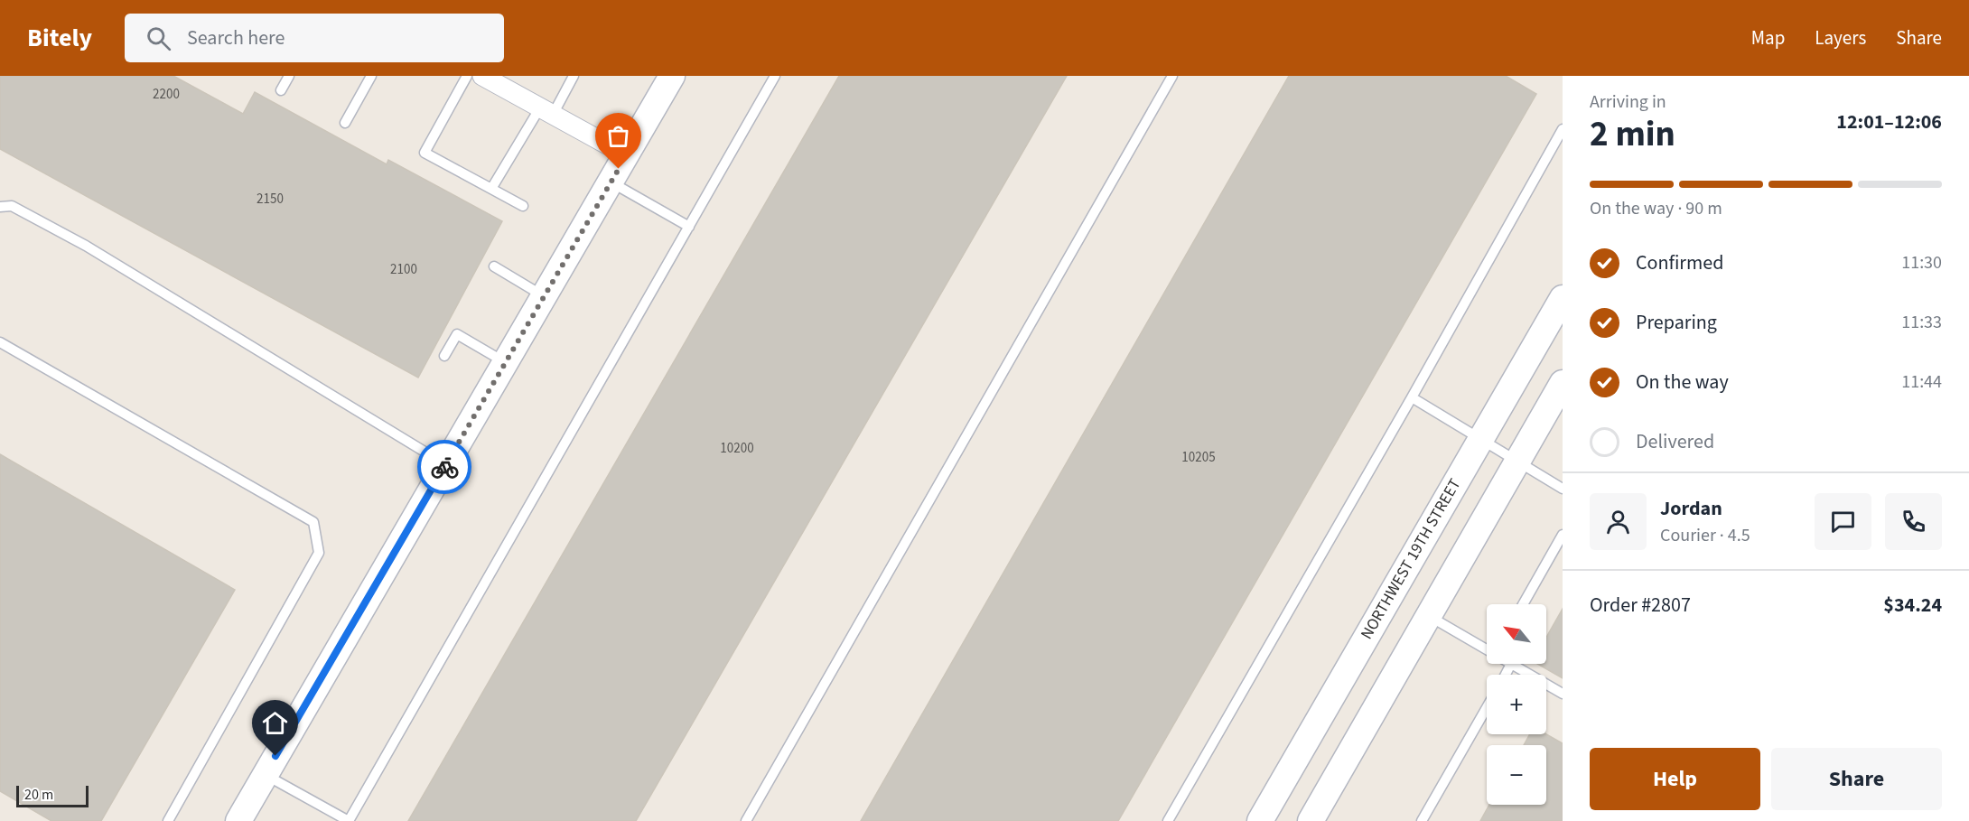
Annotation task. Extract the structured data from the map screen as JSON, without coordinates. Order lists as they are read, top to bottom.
{
  "streets": {
    "street": ["NORTHWEST 19TH STREET"]
  },
  "house_numbers": [
    "2200",
    "2150",
    "2100",
    "10200",
    "10205"
  ],
  "scale_bar": "20 m",
  "north": "top left",
  "page": {
    "header": "Bitely",
    "search": "Search here",
    "nav": ["Map", "Layers", "Share"],
    "heading": ["2 min", "Arriving in", "12:01–12:06"],
    "panel": [
      "Jordan",
      "Courier · 4.5",
      "Order #2807",
      "$34.24"
    ],
    "bar": "On the way · 90 m",
    "list": [
      ["Confirmed", "11:30"],
      ["Preparing", "11:33"],
      ["On the way", "11:44"],
      "Delivered"
    ],
    "map_buttons": ["+", "−"],
    "buttons": ["Help", "Share"],
    "scale": "20 m"
  }
}
